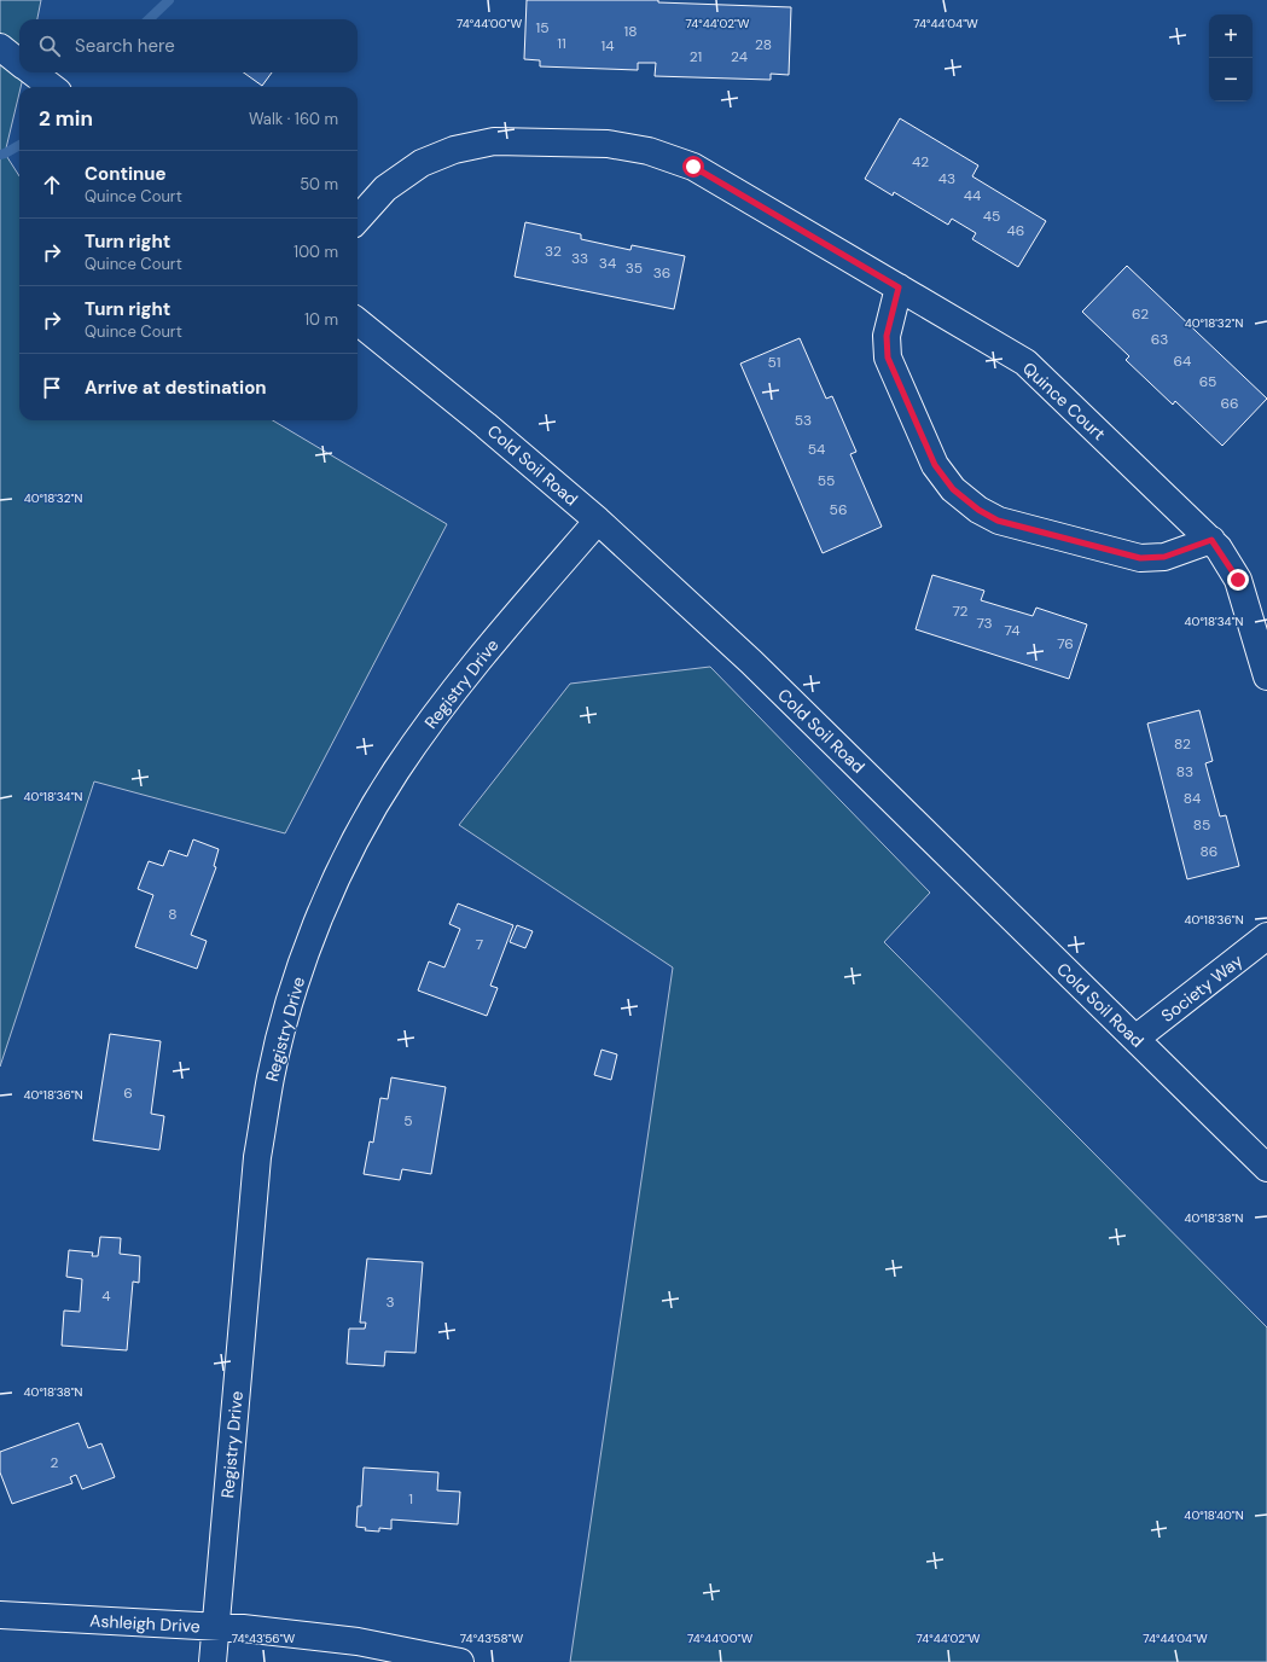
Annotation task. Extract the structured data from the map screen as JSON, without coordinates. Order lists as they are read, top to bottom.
{
  "streets": {
    "street": [
      "Quince Court",
      "Cold Soil Road",
      "Registry Drive",
      "Society Way",
      "Ashleigh Drive"
    ]
  },
  "crossings": [
    ["Cold Soil Road", "Registry Drive"],
    ["Cold Soil Road", "Society Way"],
    ["Registry Drive", "Ashleigh Drive"]
  ],
  "house_numbers": [
    "15",
    "18",
    "11",
    "28",
    "14",
    "21",
    "24",
    "42",
    "43",
    "44",
    "45",
    "46",
    "32",
    "33",
    "34",
    "35",
    "36",
    "62",
    "63",
    "64",
    "51",
    "65",
    "66",
    "53",
    "54",
    "55",
    "56",
    "72",
    "73",
    "74",
    "76",
    "82",
    "83",
    "84",
    "85",
    "86",
    "8",
    "7",
    "6",
    "5",
    "4",
    "3",
    "2",
    "1"
  ],
  "page": {
    "map_buttons": ["+", "−"],
    "search": "Search here",
    "heading": ["2 min", "Walk · 160 m"],
    "list": [
      ["Continue", "Quince Court", "50 m"],
      ["Turn right", "Quince Court", "100 m"],
      ["Turn right", "Quince Court", "10 m"],
      "Arrive at destination"
    ]
  },
  "coordinates": [
    "74°44'00\"W",
    "74°44'02\"W",
    "74°44'04\"W",
    "40°18'32\"N",
    "40°18'34\"N",
    "40°18'36\"N",
    "40°18'38\"N",
    "40°18'40\"N",
    "74°43'56\"W",
    "74°43'58\"W"
  ]
}
